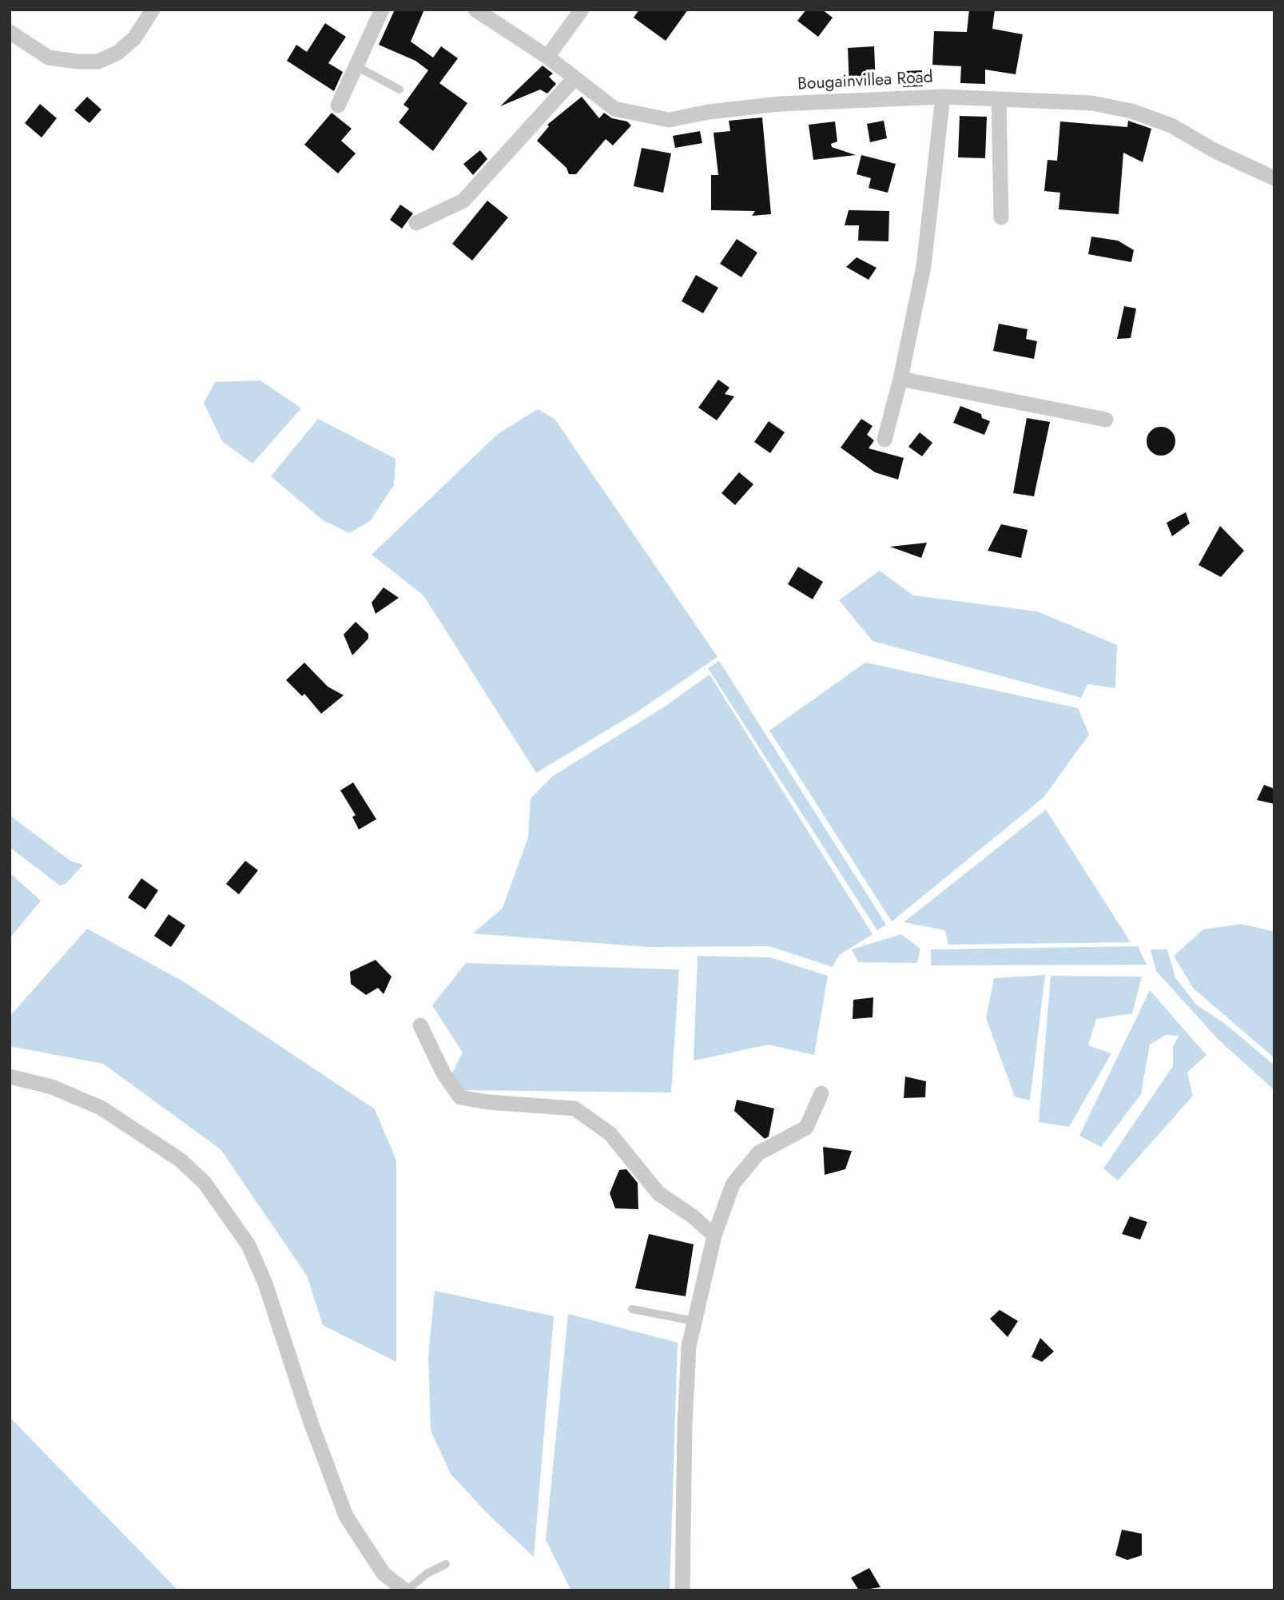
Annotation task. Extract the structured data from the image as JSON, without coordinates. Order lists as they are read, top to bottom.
{
  "streets": {
    "street": ["Bougainvillea Road"]
  }
}
